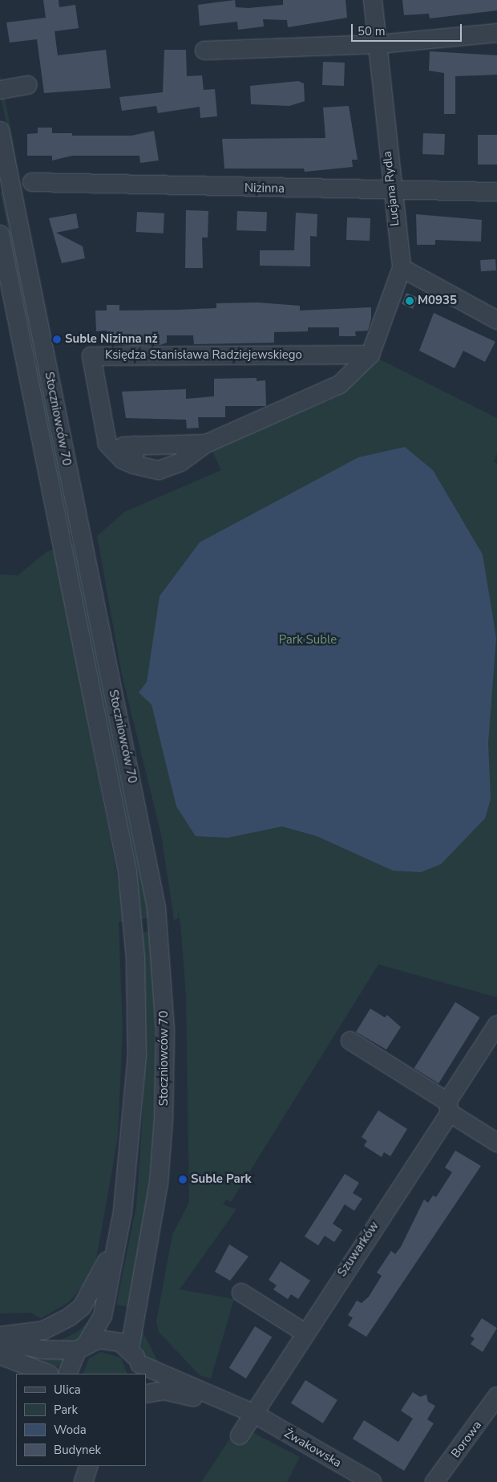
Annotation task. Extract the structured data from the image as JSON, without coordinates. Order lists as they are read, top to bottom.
{
  "streets": {
    "street": [
      "Nizinna",
      "Lucjana Rydla",
      "Księdza Stanisława Radziejewskiego",
      "Stoczniowców 70",
      "Szuwarków",
      "Borowa",
      "Żwakowska"
    ]
  },
  "crossings": [
    ["Nizinna", "Lucjana Rydla"],
    ["Lucjana Rydla", "Księdza Stanisława Radziejewskiego"],
    ["Stoczniowców 70", "Żwakowska"],
    ["Szuwarków", "Żwakowska"]
  ],
  "parks": ["Park Suble"],
  "places": ["M0935", "Suble Nizinna nż", "Suble Park"],
  "legend": [
    "Ulica",
    "Park",
    "Woda",
    "Budynek"
  ],
  "scale_bar": "50 m"
}
